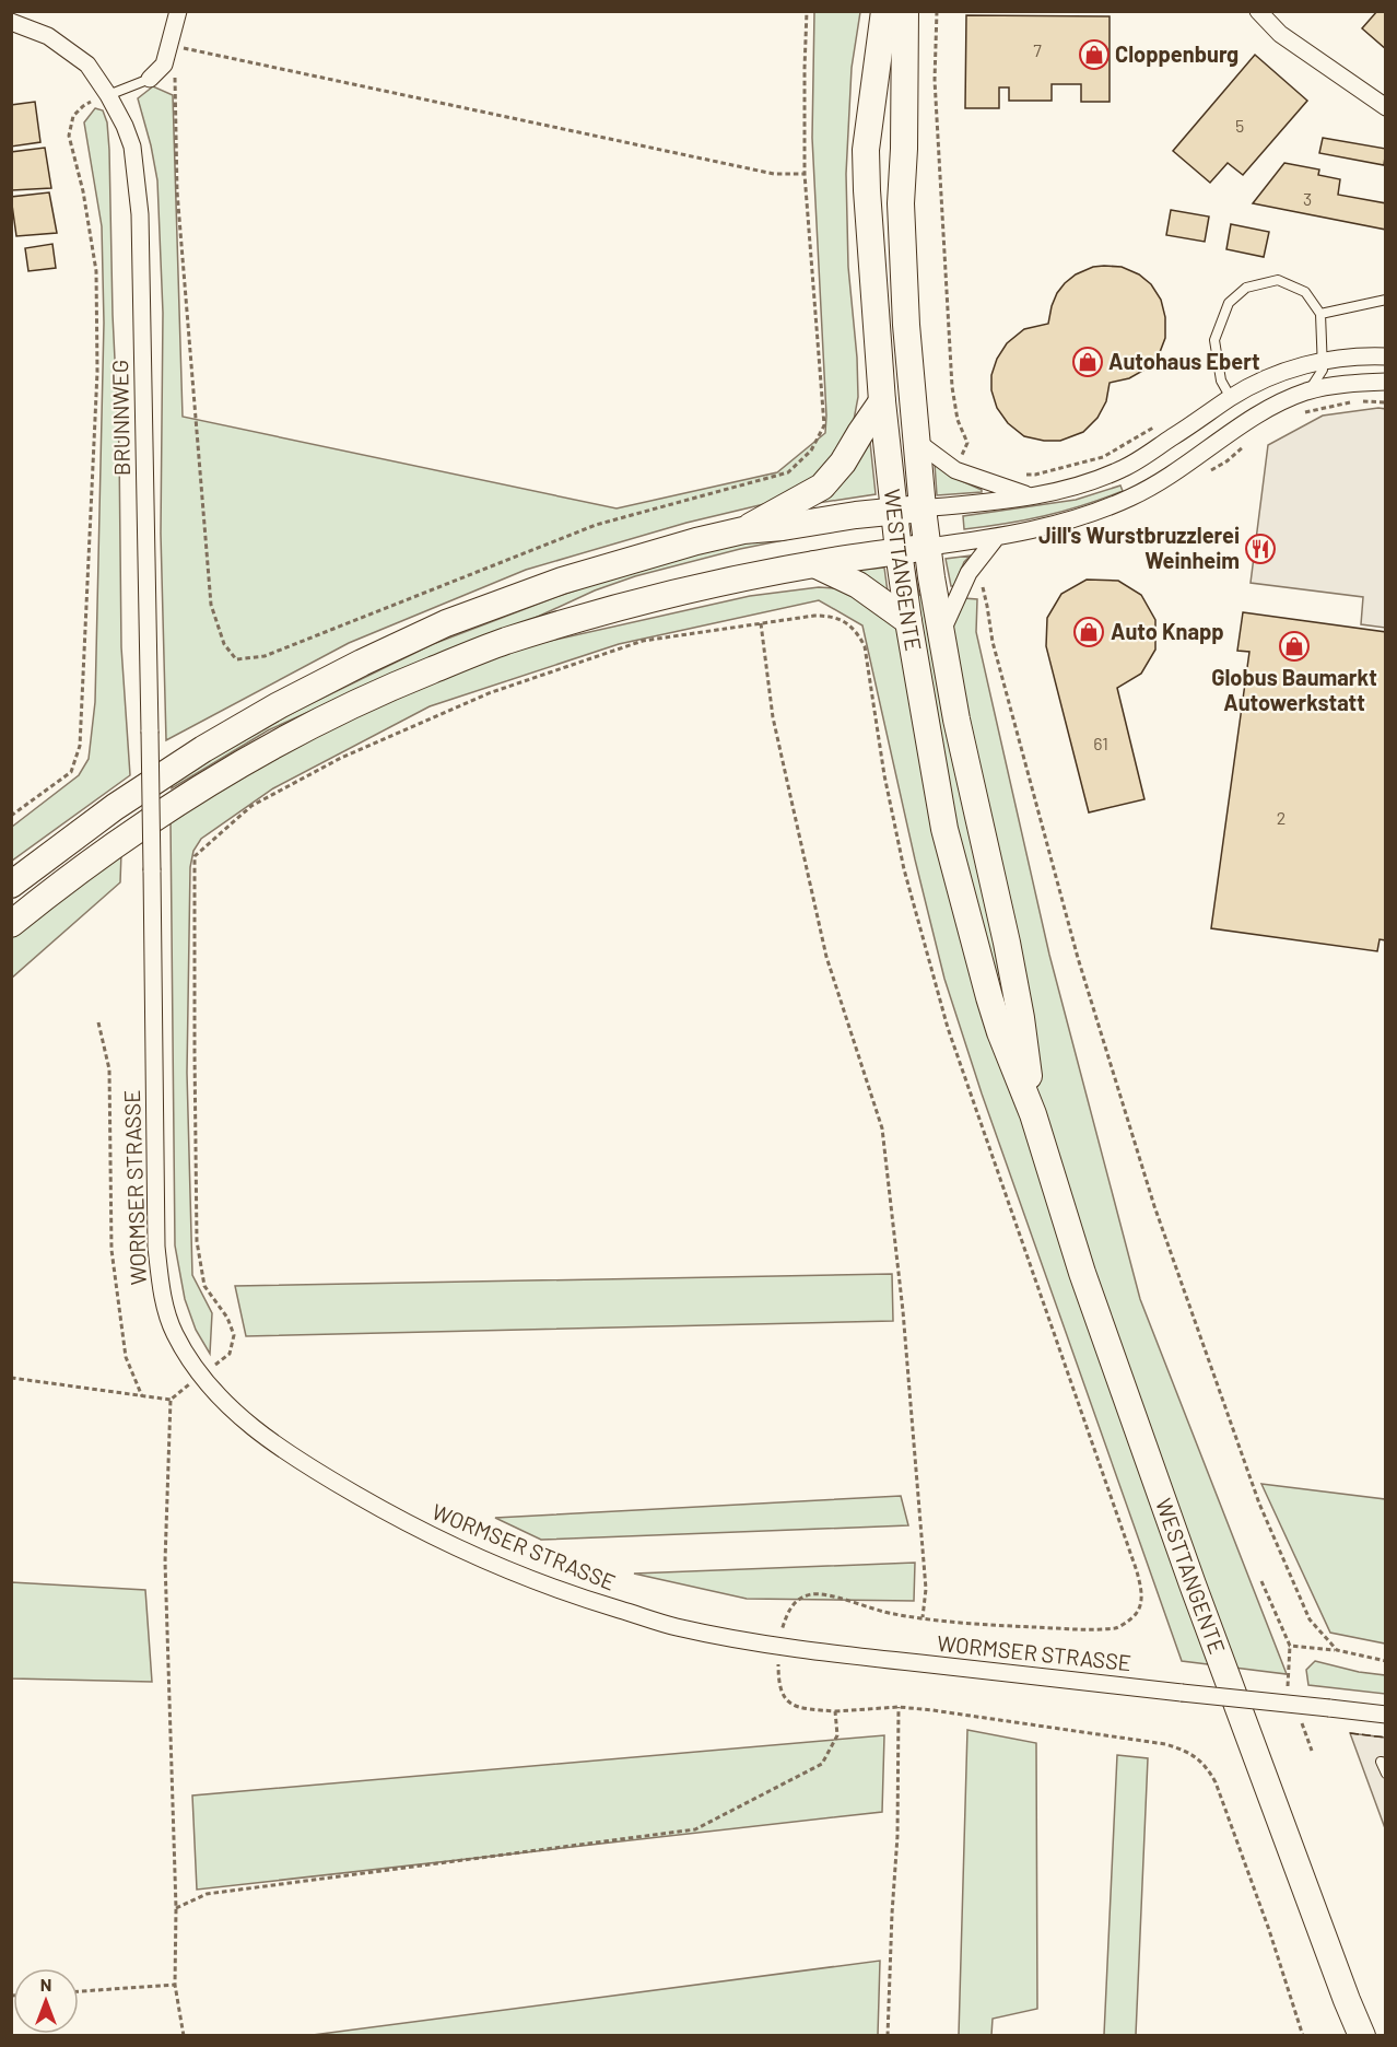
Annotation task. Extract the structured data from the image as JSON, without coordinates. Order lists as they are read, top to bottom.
{
  "streets": {
    "main road": ["WESTTANGENTE"],
    "street": ["BRUNNWEG", "WORMSER STRASSE"]
  },
  "crossings": [
    ["BRUNNWEG", "WORMSER STRASSE"]
  ],
  "places": {
    "shop": [
      "Cloppenburg",
      "Autohaus Ebert",
      "Auto Knapp",
      "Globus Baumarkt Autowerkstatt"
    ],
    "restaurant": ["Jill's Wurstbruzzlerei Weinheim"]
  },
  "house_numbers": [
    "7",
    "5",
    "3",
    "61",
    "2"
  ],
  "north": "top"
}
